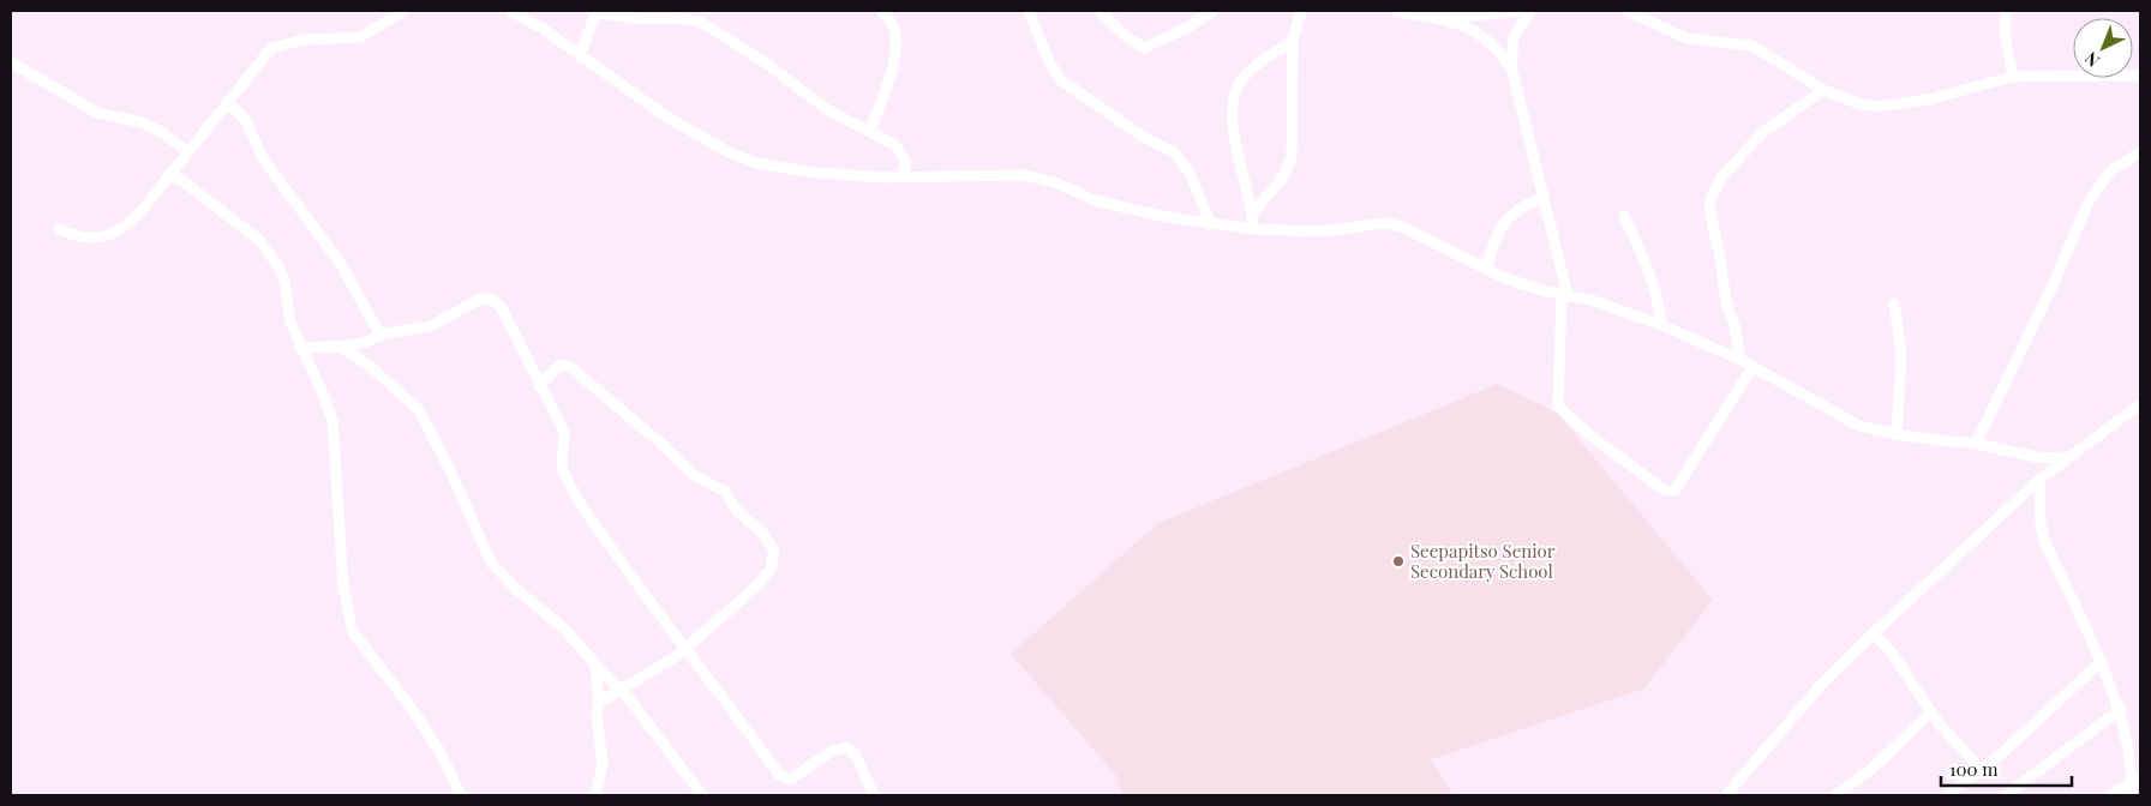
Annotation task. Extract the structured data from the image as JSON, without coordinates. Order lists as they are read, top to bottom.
{
  "places": ["Seepapitso Senior Secondary School"],
  "scale_bar": "100 m",
  "north": "bottom left"
}
